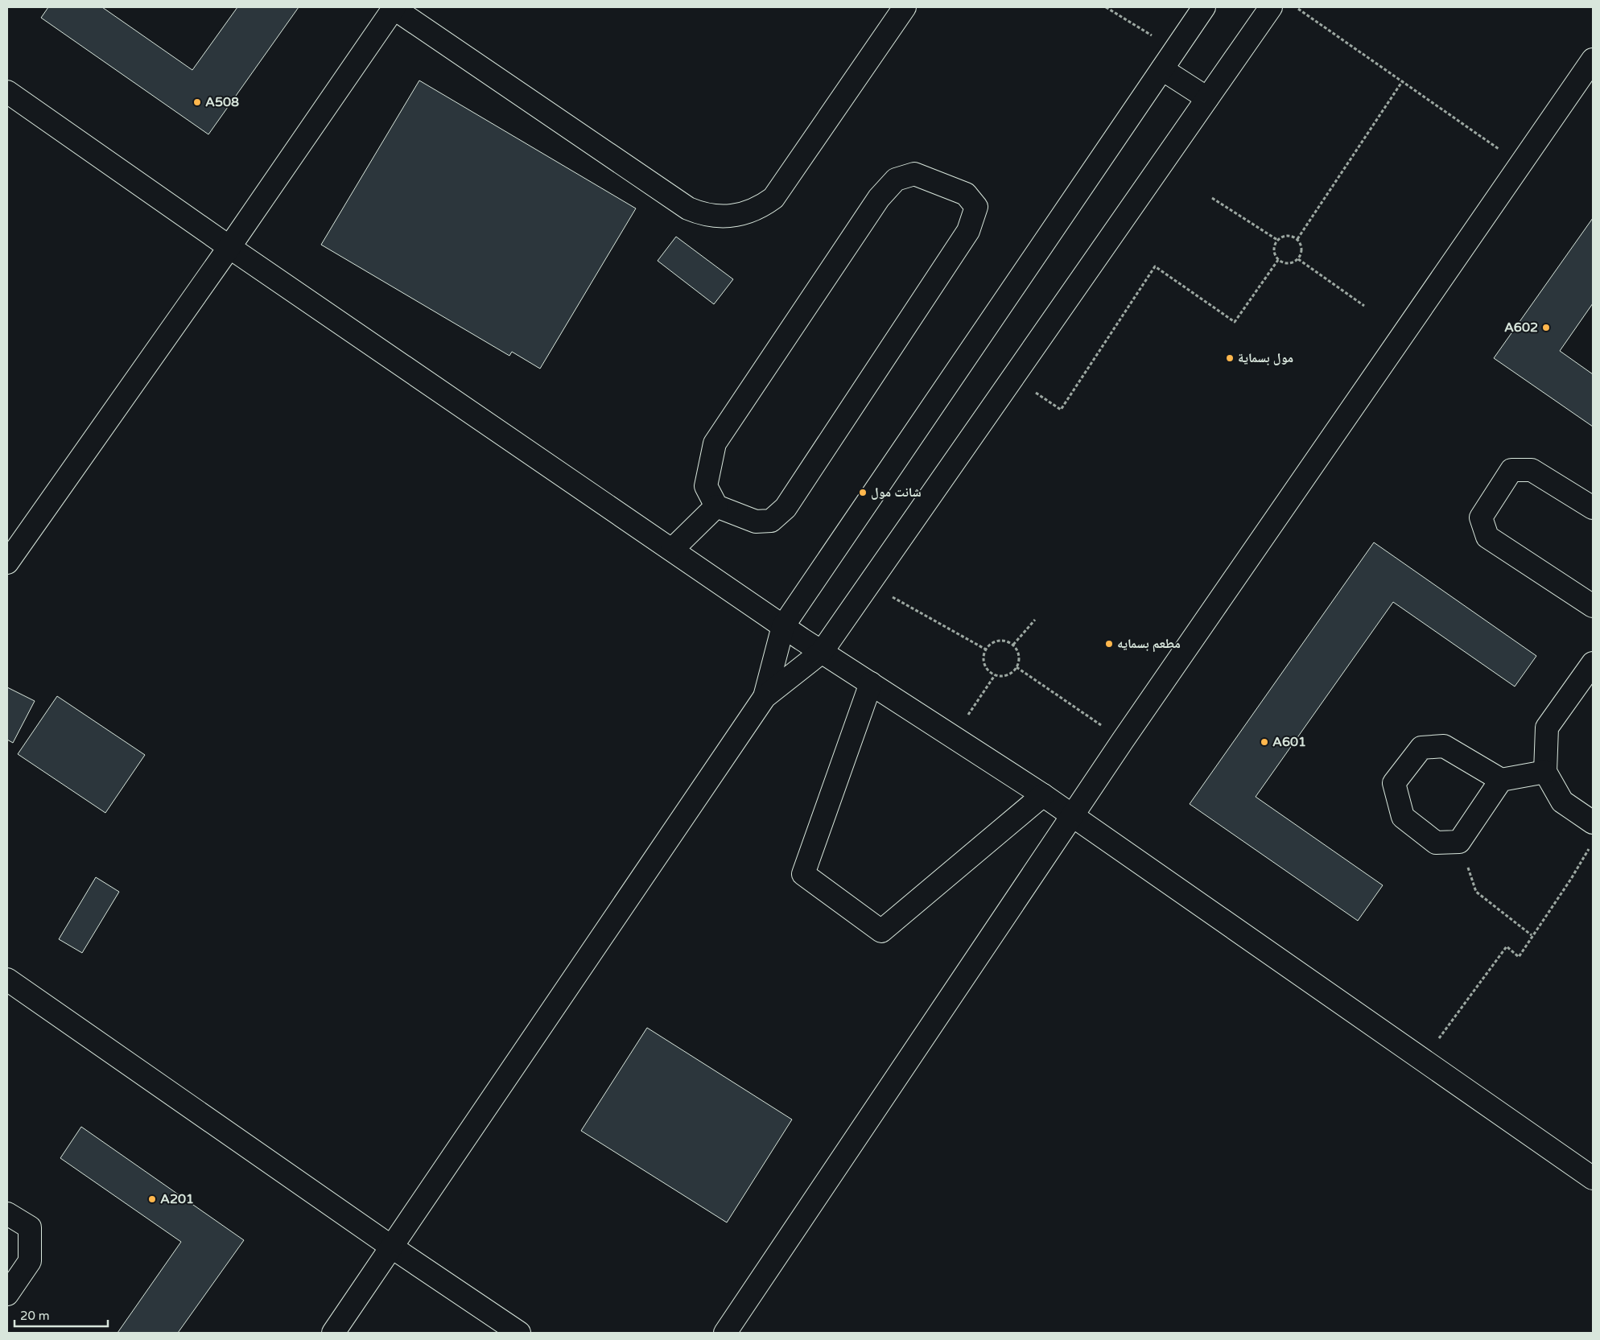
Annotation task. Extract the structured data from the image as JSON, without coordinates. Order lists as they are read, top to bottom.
{
  "places": [
    "A508",
    "A602",
    "مول بسماية",
    "شانت مول",
    "مطعم بسمايه",
    "A601",
    "A201"
  ],
  "scale_bar": "20 m"
}
